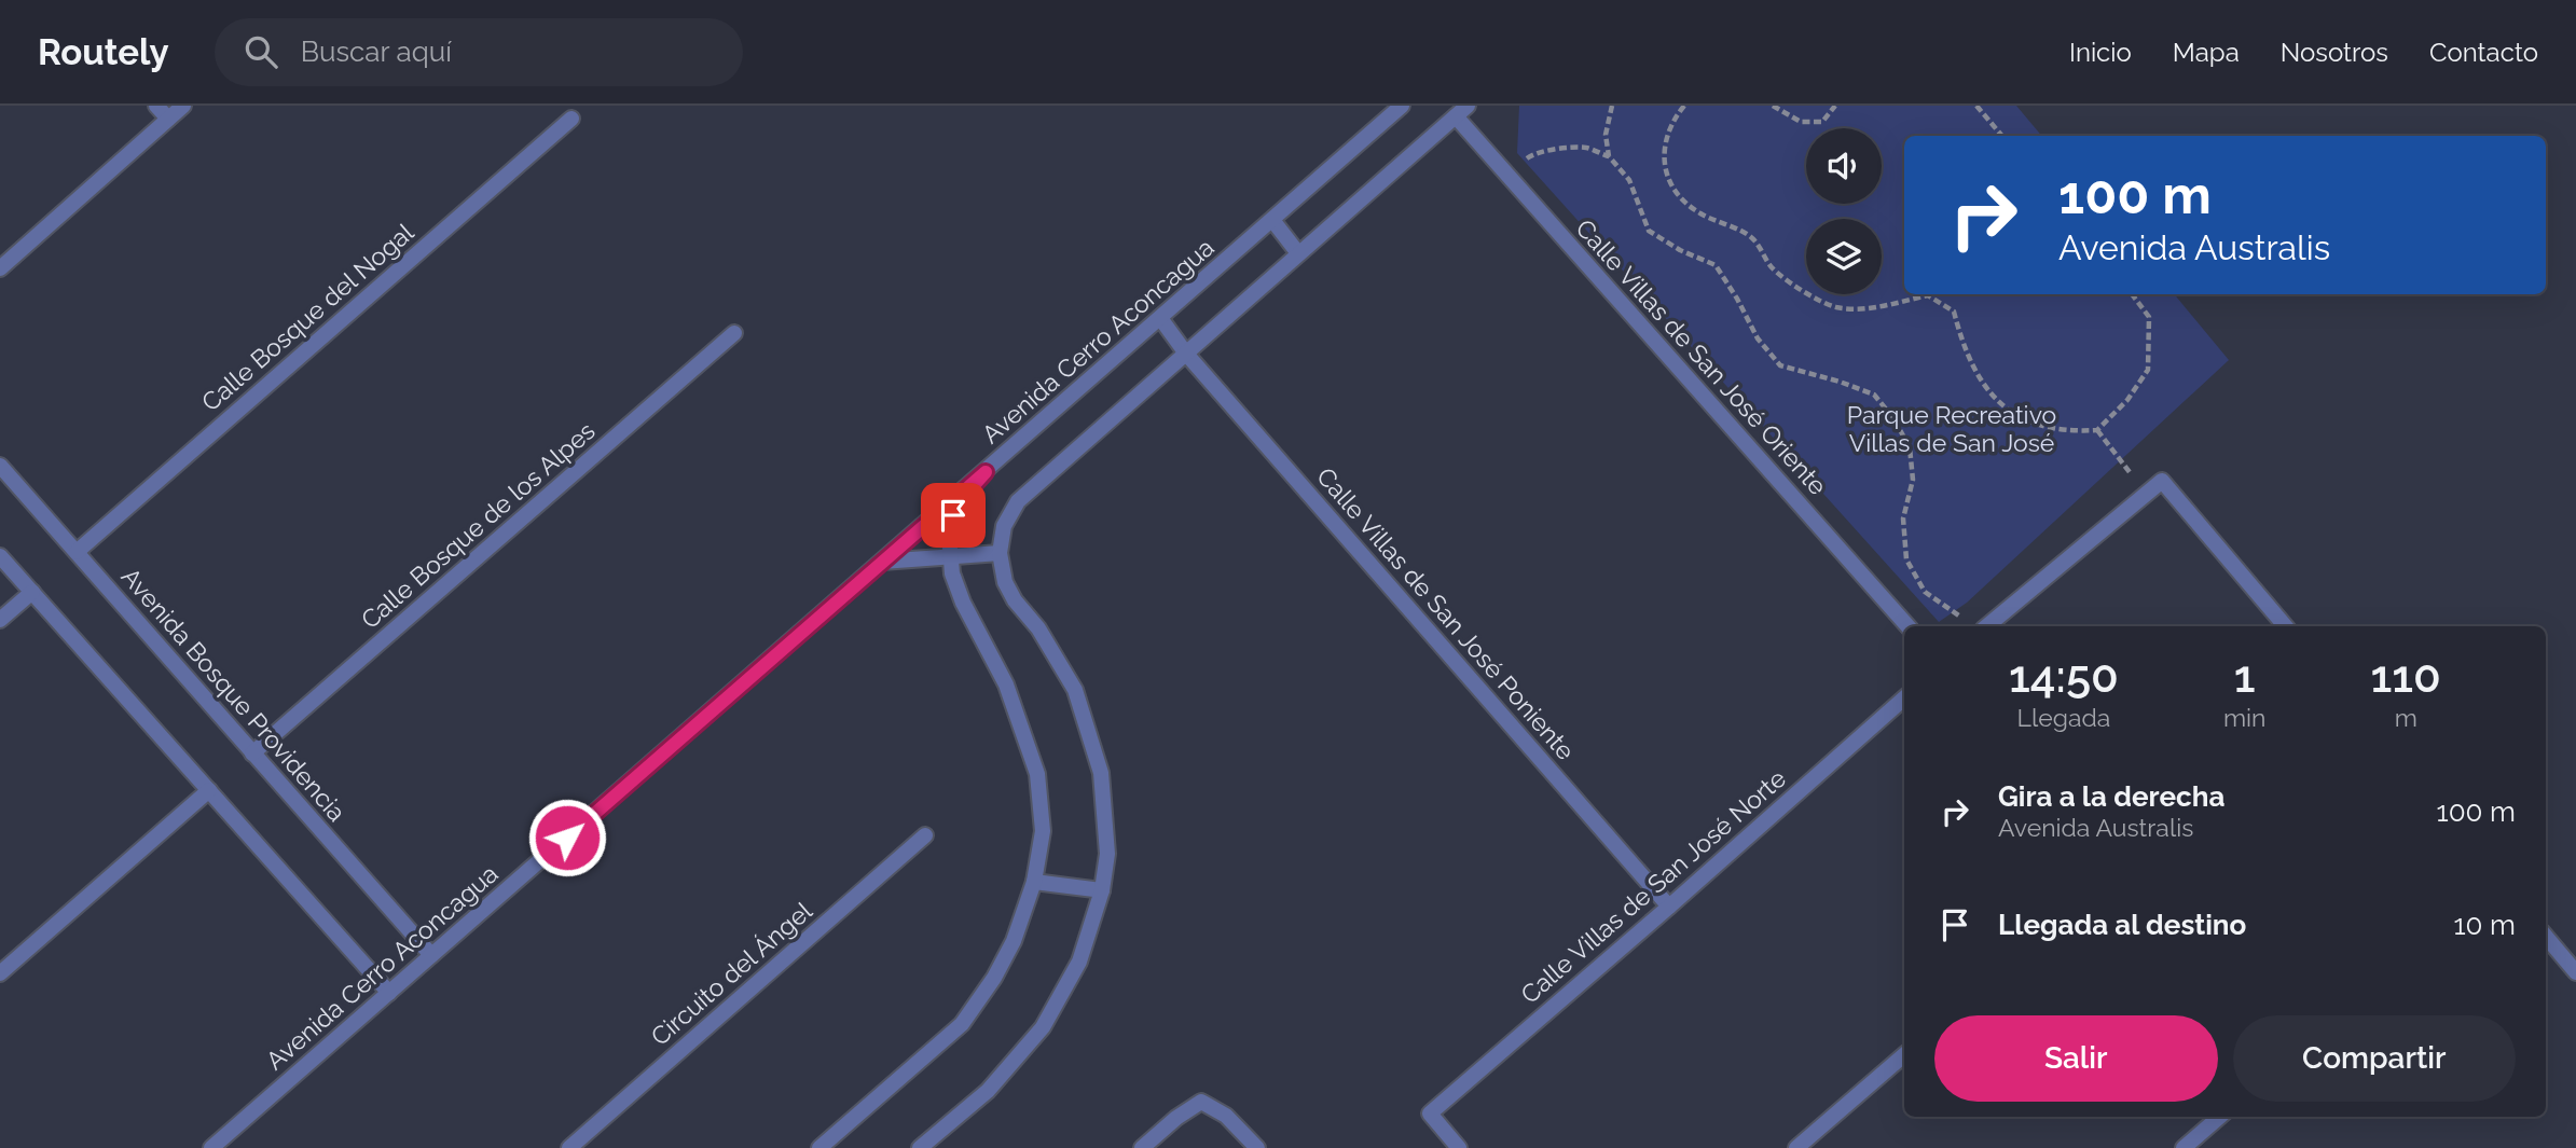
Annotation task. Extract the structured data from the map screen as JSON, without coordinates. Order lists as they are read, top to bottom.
{
  "streets": {
    "street": [
      "Calle Bosque del Nogal",
      "Avenida Cerro Aconcagua",
      "Calle Villas de San José Oriente",
      "Calle Bosque de los Alpes",
      "Calle Villas de San José Poniente",
      "Avenida Bosque Providencia",
      "Calle Villas de San José Norte",
      "Circuito del Ángel"
    ]
  },
  "crossings": [
    ["Calle Bosque del Nogal", "Avenida Bosque Providencia"],
    ["Avenida Cerro Aconcagua", "Calle Villas de San José Poniente"],
    ["Avenida Cerro Aconcagua", "Avenida Bosque Providencia"],
    ["Calle Bosque de los Alpes", "Avenida Bosque Providencia"],
    ["Calle Villas de San José Poniente", "Calle Villas de San José Norte"]
  ],
  "parks": ["Parque Recreativo Villas de San José"],
  "page": {
    "header": "Routely",
    "search": "Buscar aquí",
    "nav": [
      "Inicio",
      "Mapa",
      "Nosotros",
      "Contacto"
    ],
    "turn": ["100 m", "Avenida Australis"],
    "eta": [
      "14:50",
      "Llegada",
      "1",
      "min",
      "110",
      "m"
    ],
    "list": [
      {
        "name": "Gira a la derecha",
        "note": "Avenida Australis",
        "value": "100 m"
      },
      {
        "name": "Llegada al destino",
        "value": "10 m"
      }
    ],
    "buttons": ["Salir", "Compartir"]
  }
}
